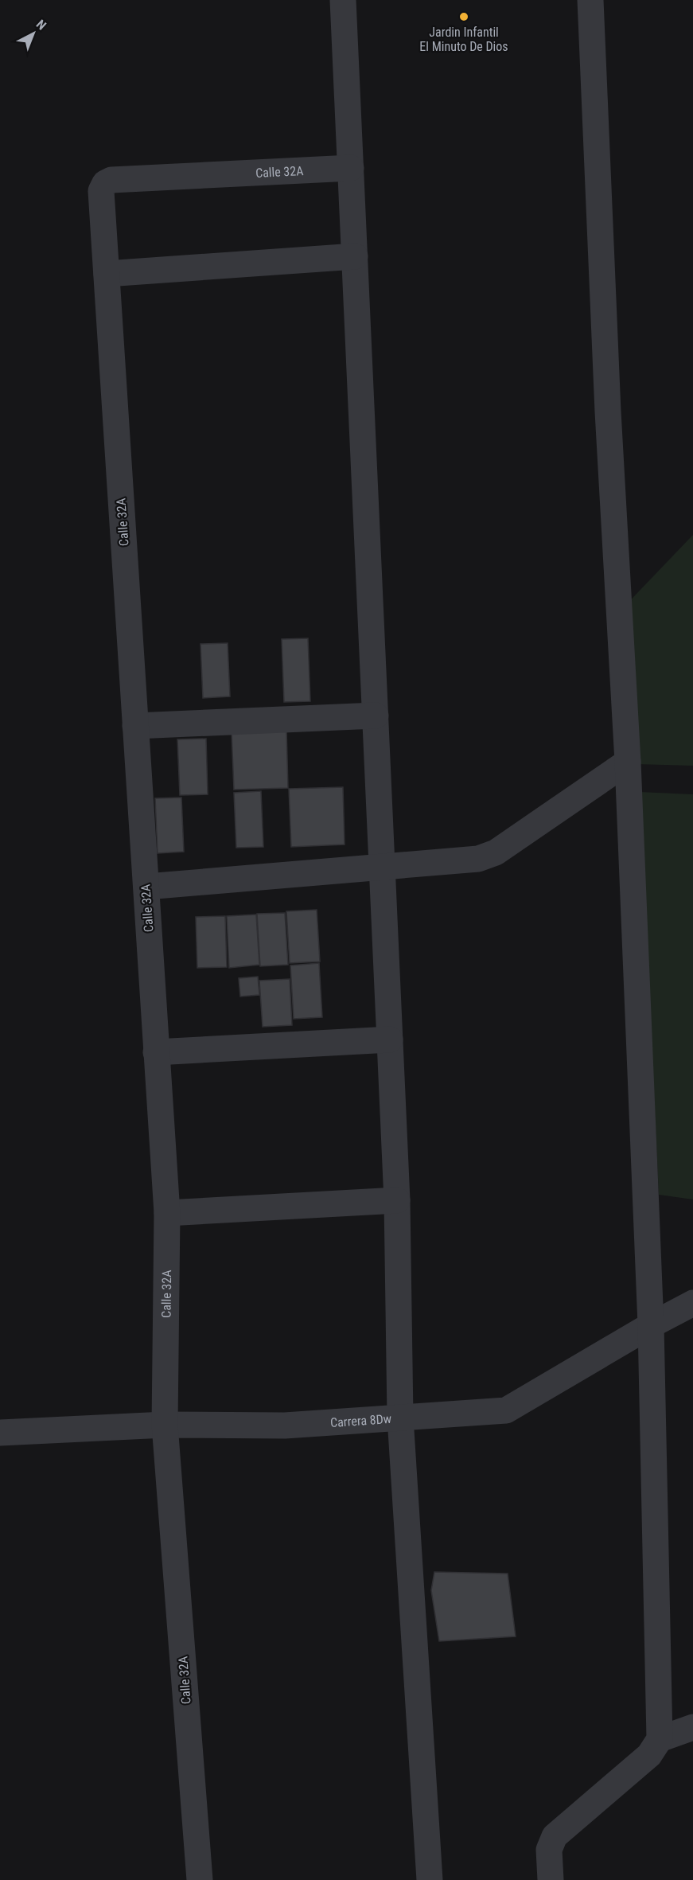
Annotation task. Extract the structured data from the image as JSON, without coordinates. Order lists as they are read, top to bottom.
{
  "streets": {
    "street": ["Calle 32A", "Carrera 8Dw"]
  },
  "crossings": [
    ["Calle 32A", "Carrera 8Dw"]
  ],
  "places": ["Jardin Infantil El Minuto De Dios"],
  "north": "top right"
}
